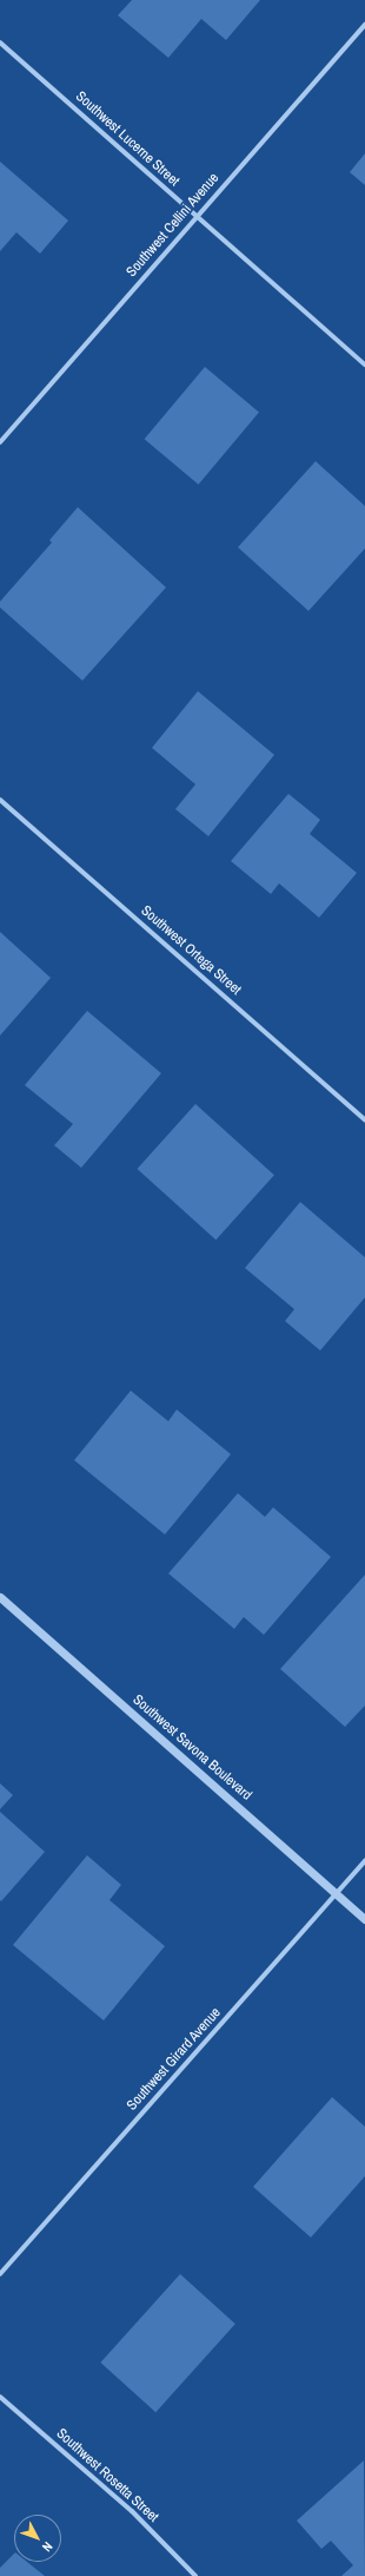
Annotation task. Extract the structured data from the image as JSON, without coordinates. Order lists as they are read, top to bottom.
{
  "streets": {
    "street": [
      "Southwest Lucerne Street",
      "Southwest Cellini Avenue",
      "Southwest Ortega Street",
      "Southwest Savona Boulevard",
      "Southwest Girard Avenue",
      "Southwest Rosetta Street"
    ]
  },
  "crossings": [
    ["Southwest Lucerne Street", "Southwest Cellini Avenue"],
    ["Southwest Savona Boulevard", "Southwest Girard Avenue"]
  ],
  "north": "bottom right"
}
